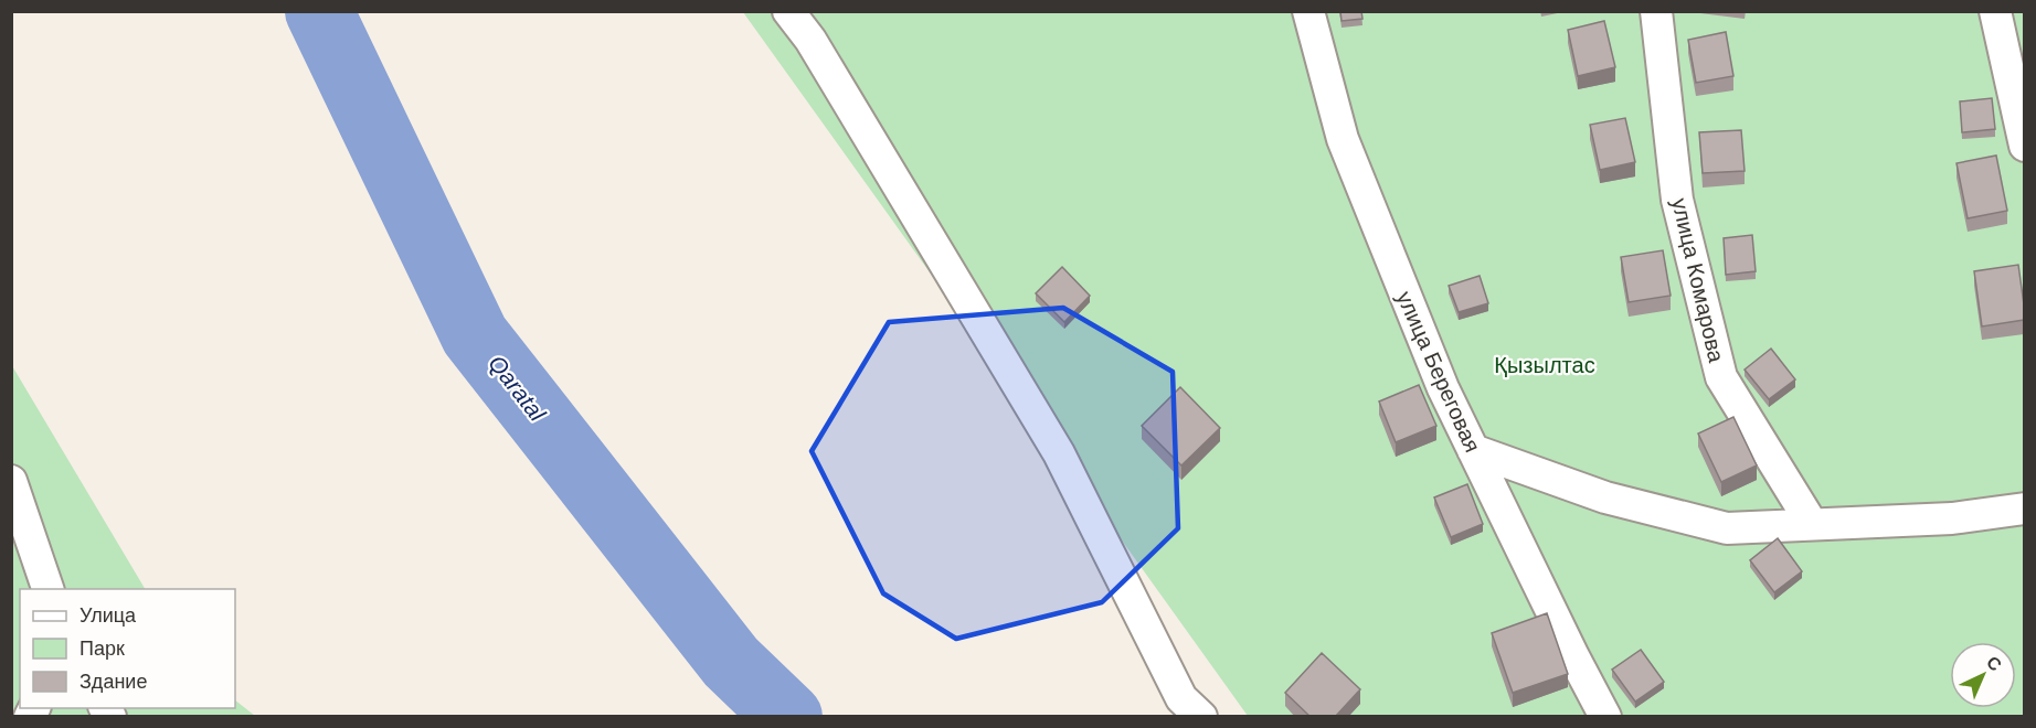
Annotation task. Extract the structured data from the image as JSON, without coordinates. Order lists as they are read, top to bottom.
{
  "streets": {
    "street": ["улица Комарова", "улица Береговая"]
  },
  "water": ["Qaratal"],
  "parks": ["Қызылтас"],
  "legend": ["Улица", "Парк", "Здание"],
  "north": "top right"
}
